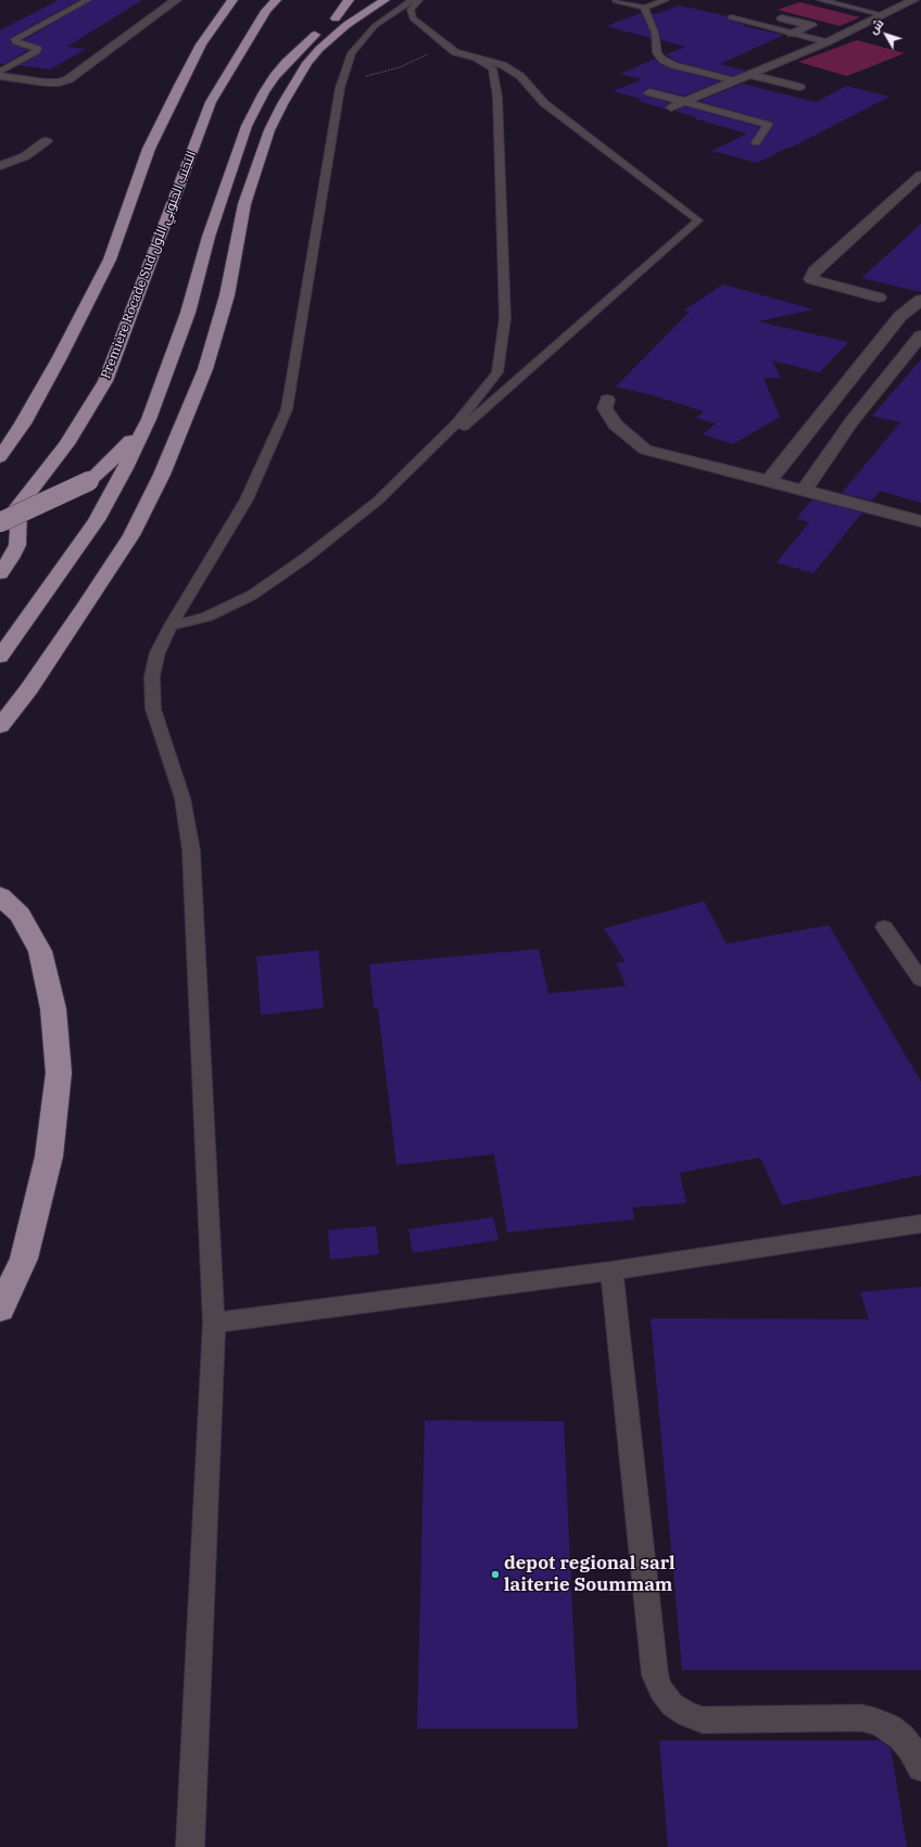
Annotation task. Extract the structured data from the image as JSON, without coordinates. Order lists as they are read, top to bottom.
{
  "streets": {
    "highway": ["Première Rocade Sud التجنب الجنوبي الأول"]
  },
  "places": ["depot regional sarl laiterie Soummam"],
  "north": "top left"
}
